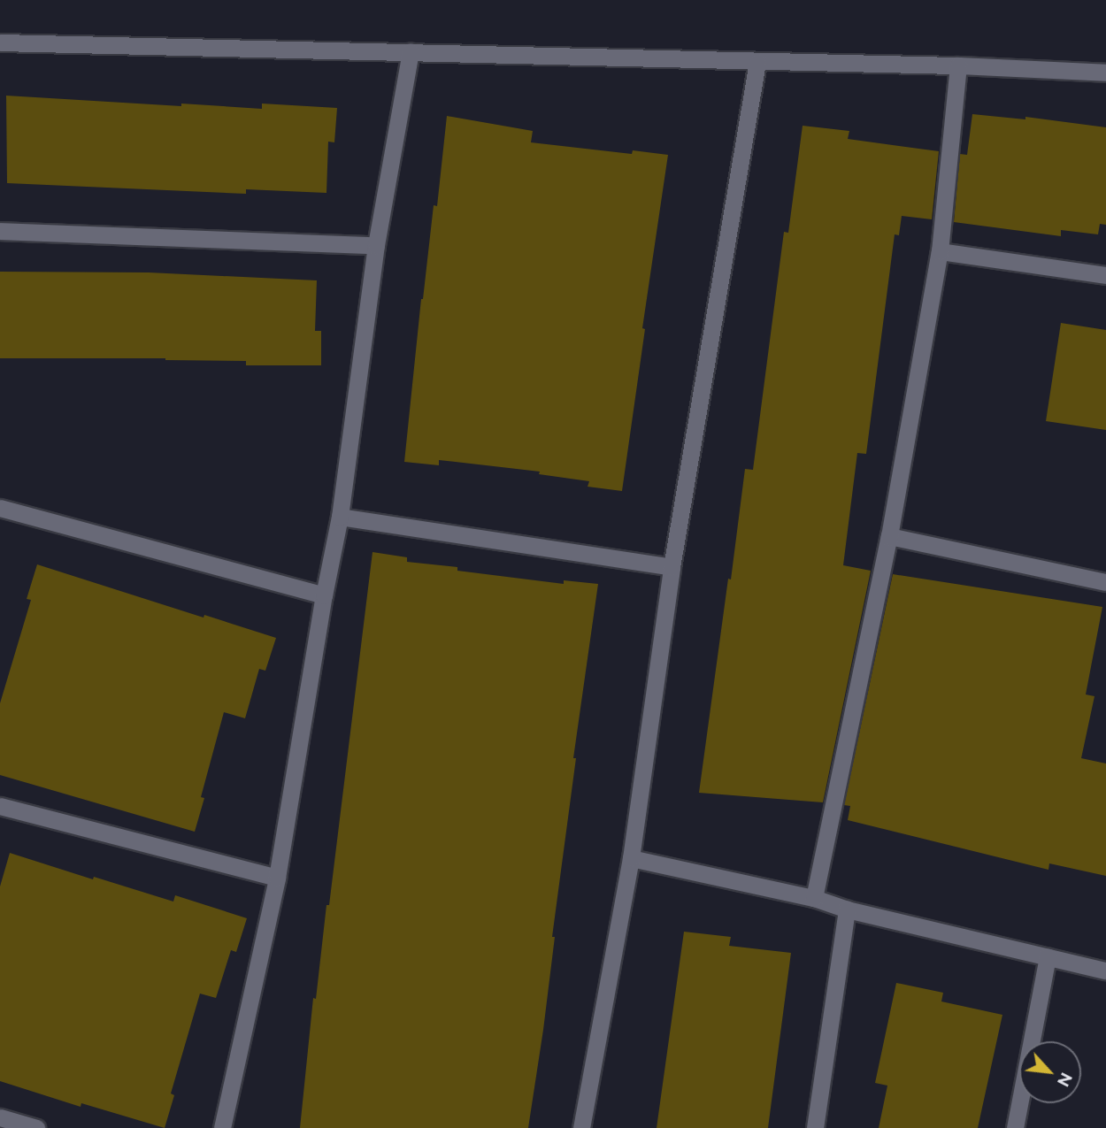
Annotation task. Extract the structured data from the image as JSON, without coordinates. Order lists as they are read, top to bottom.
{
  "north": "bottom right"
}
